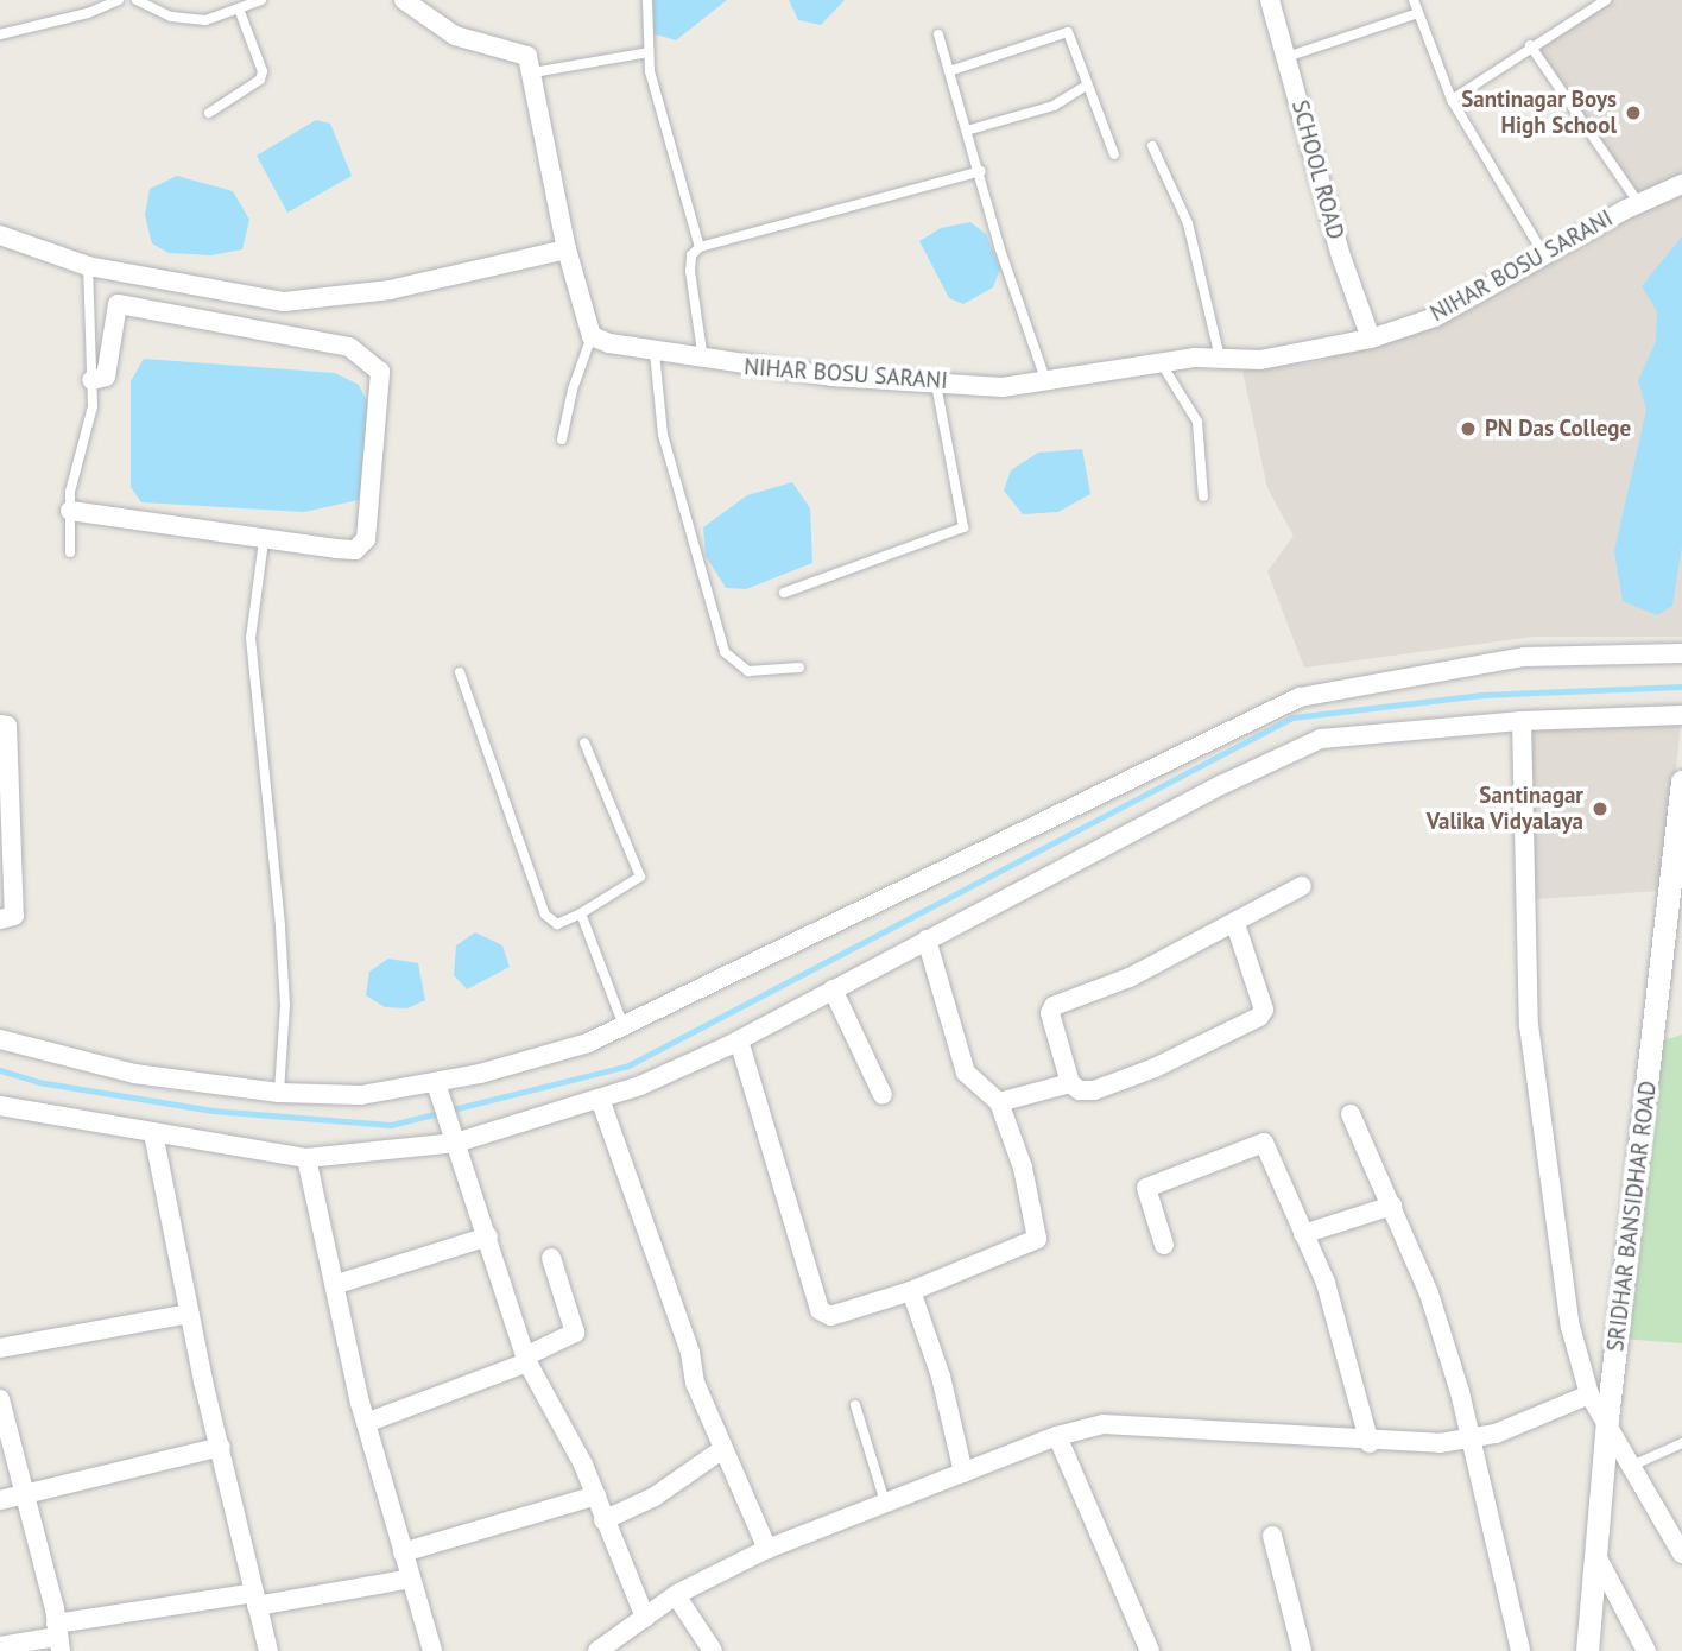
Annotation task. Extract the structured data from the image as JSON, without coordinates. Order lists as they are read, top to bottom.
{
  "streets": {
    "street": ["SCHOOL ROAD", "NIHAR BOSU SARANI", "SRIDHAR BANSIDHAR ROAD"]
  },
  "crossings": [
    ["SCHOOL ROAD", "NIHAR BOSU SARANI"]
  ],
  "places": ["Santinagar Boys High School", "PN Das College", "Santinagar Valika Vidyalaya"]
}
